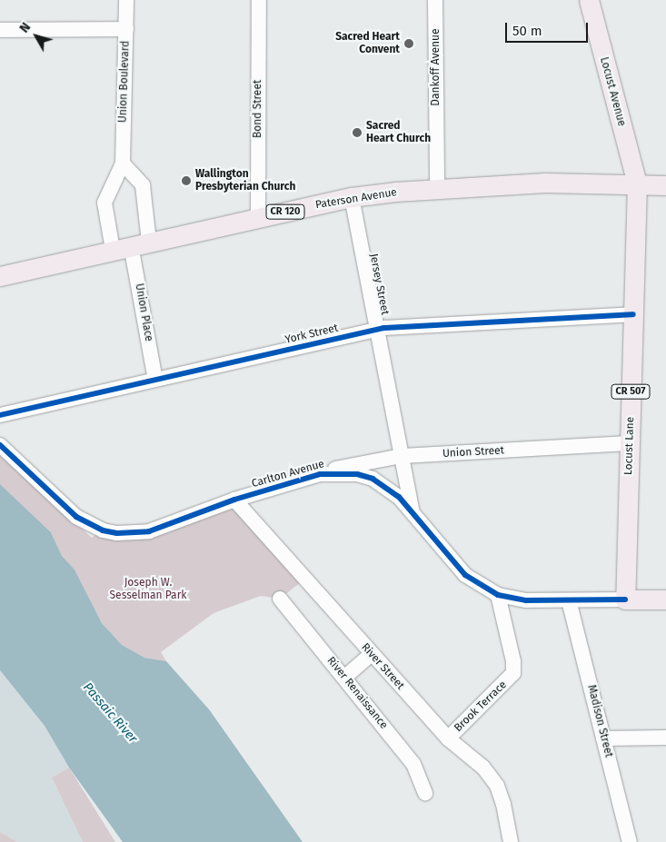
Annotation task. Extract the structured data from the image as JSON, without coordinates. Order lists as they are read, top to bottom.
{
  "streets": {
    "main road": [
      "Locust Avenue",
      "Paterson Avenue",
      "CR 120",
      "CR 507",
      "Locust Lane",
      "Carlton Avenue"
    ],
    "street": [
      "Dankoff Avenue",
      "Union Boulevard",
      "Bond Street",
      "Jersey Street",
      "Union Place",
      "York Street",
      "Union Street",
      "River Street",
      "River Renaissance",
      "Brook Terrace",
      "Madison Street"
    ]
  },
  "crossings": [
    ["Dankoff Avenue", "Paterson Avenue"],
    ["Union Boulevard", "Paterson Avenue"],
    ["Locust Avenue", "Paterson Avenue"],
    ["Locust Avenue", "Locust Lane"],
    ["Bond Street", "Paterson Avenue"],
    ["Paterson Avenue", "Jersey Street"],
    ["Paterson Avenue", "Union Place"],
    ["Paterson Avenue", "Locust Lane"],
    ["Jersey Street", "York Street"],
    ["Jersey Street", "Union Street"],
    ["Jersey Street", "Carlton Avenue"],
    ["Union Place", "York Street"],
    ["York Street", "Locust Lane"],
    ["Locust Lane", "Union Street"],
    ["Locust Lane", "Carlton Avenue"],
    ["Union Street", "Carlton Avenue"],
    ["Carlton Avenue", "River Street"],
    ["Carlton Avenue", "Brook Terrace"],
    ["Carlton Avenue", "Madison Street"],
    ["River Street", "Brook Terrace"]
  ],
  "water": ["Passaic River"],
  "parks": ["Joseph W. Sesselman Park"],
  "places": ["Sacred Heart Convent", "Sacred Heart Church", "Wallington Presbyterian Church"],
  "scale_bar": "50 m",
  "north": "top left"
}
